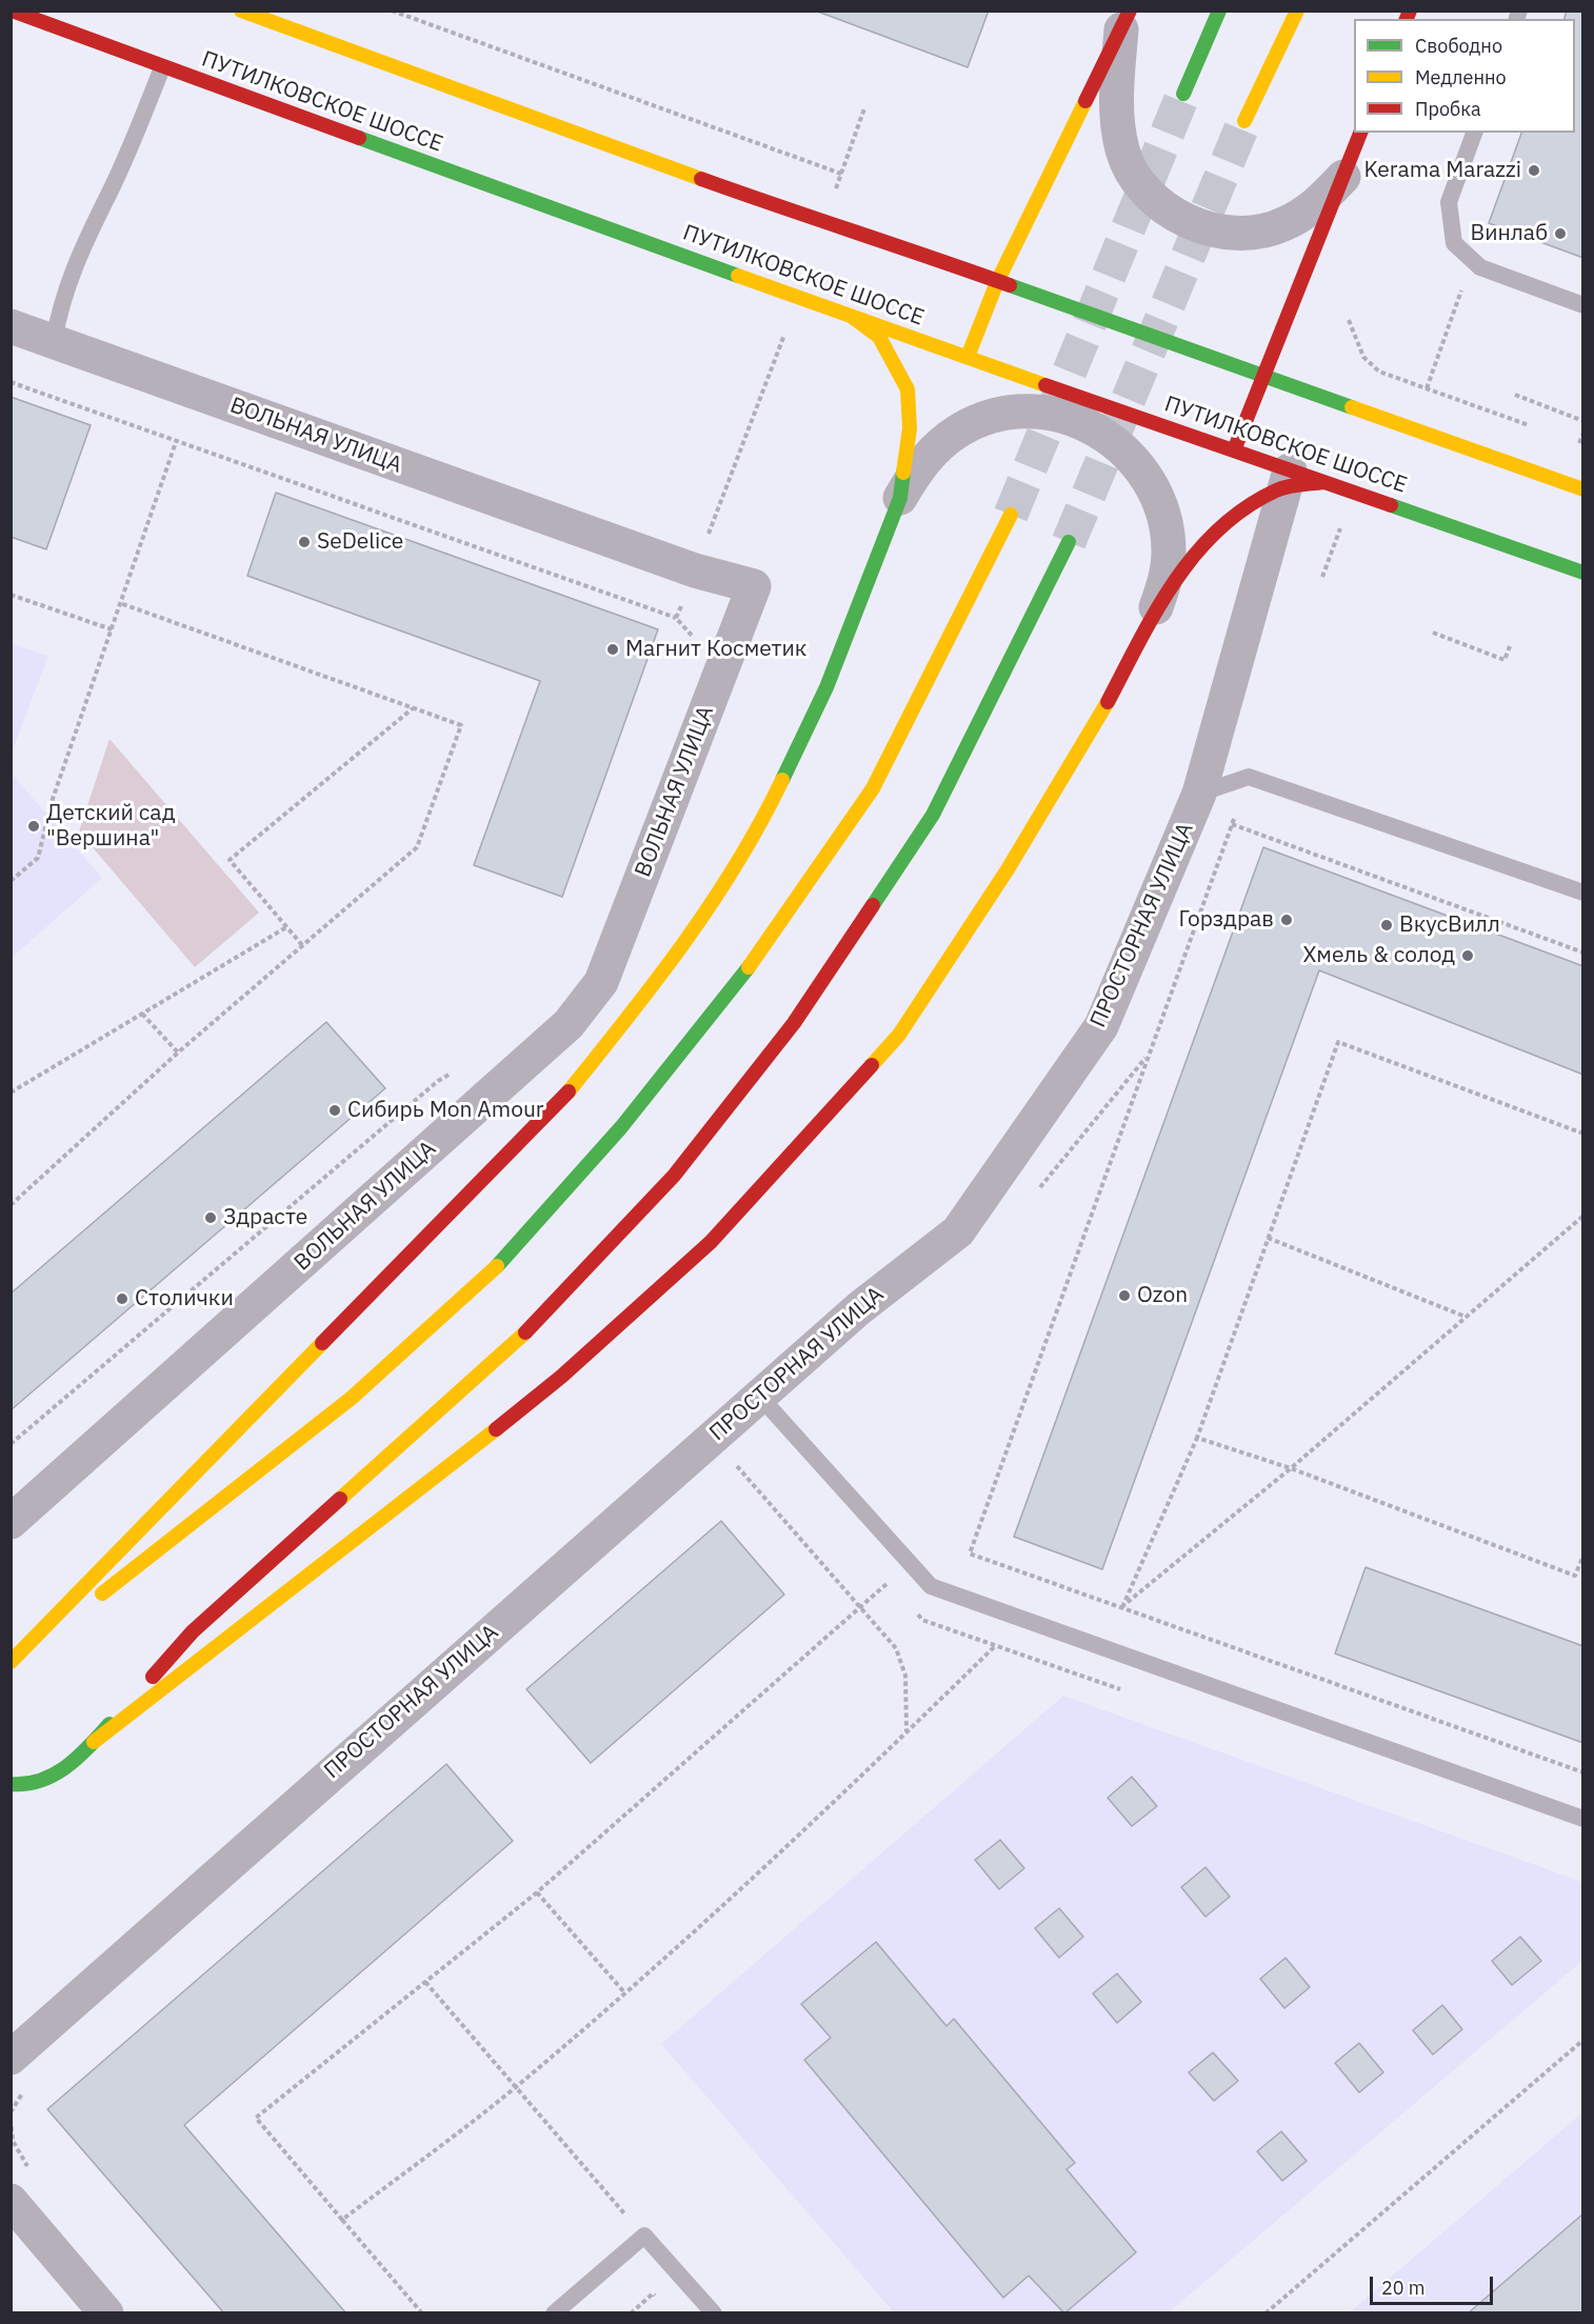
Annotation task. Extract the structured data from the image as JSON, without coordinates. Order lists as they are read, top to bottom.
{
  "streets": {
    "street": ["ПУТИЛКОВСКОЕ ШОССЕ", "ВОЛЬНАЯ УЛИЦА", "ПРОСТОРНАЯ УЛИЦА"]
  },
  "crossings": [
    ["ПУТИЛКОВСКОЕ ШОССЕ", "ПРОСТОРНАЯ УЛИЦА"]
  ],
  "places": [
    "Kerama Marazzi",
    "Винлаб",
    "SeDelice",
    "Магнит Косметик",
    "Детский сад \"Вершина\"",
    "Горздрав",
    "ВкусВилл",
    "Хмель & солод",
    "Сибирь Mon Amour",
    "Здрасте",
    "Ozon",
    "Столички"
  ],
  "legend": ["Свободно", "Медленно", "Пробка"],
  "scale_bar": "20 m"
}
